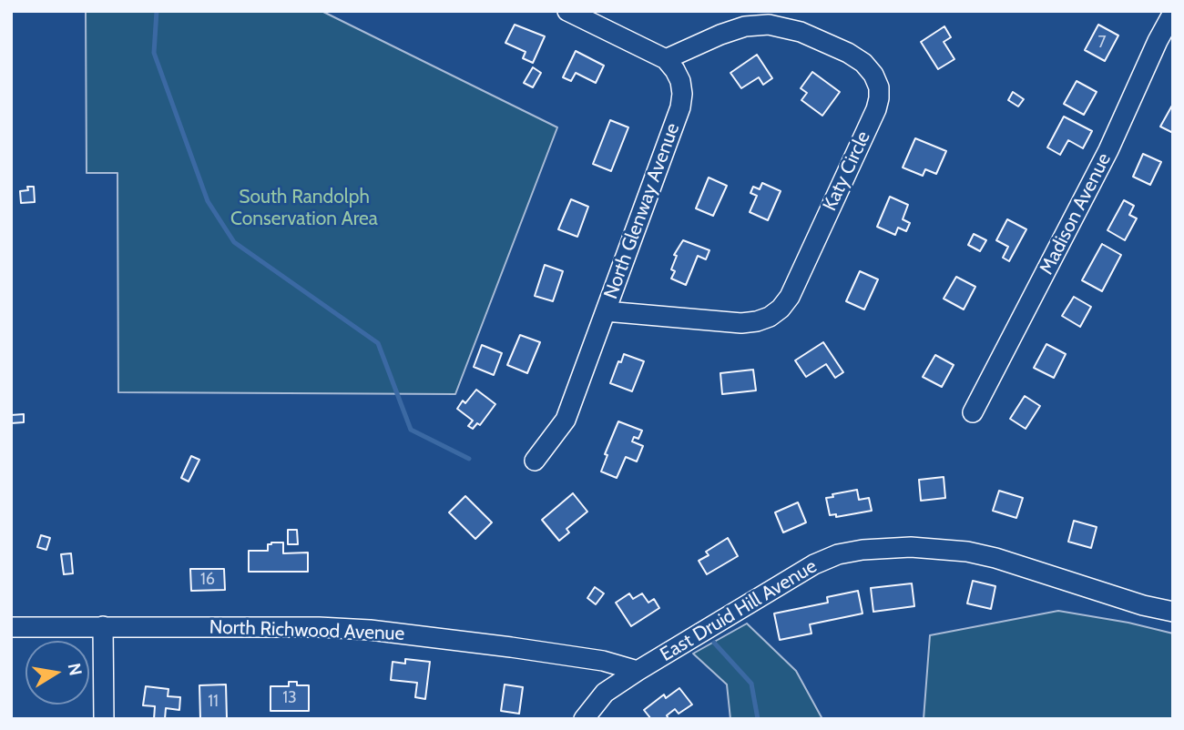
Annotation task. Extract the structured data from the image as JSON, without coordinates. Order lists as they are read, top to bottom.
{
  "streets": {
    "street": [
      "Katy Circle",
      "North Glenway Avenue",
      "Madison Avenue",
      "East Druid Hill Avenue",
      "North Richwood Avenue"
    ]
  },
  "crossings": [
    ["Katy Circle", "North Glenway Avenue"],
    ["East Druid Hill Avenue", "North Richwood Avenue"]
  ],
  "parks": ["South Randolph Conservation Area"],
  "house_numbers": [
    "7",
    "16",
    "13",
    "11"
  ],
  "north": "right"
}
